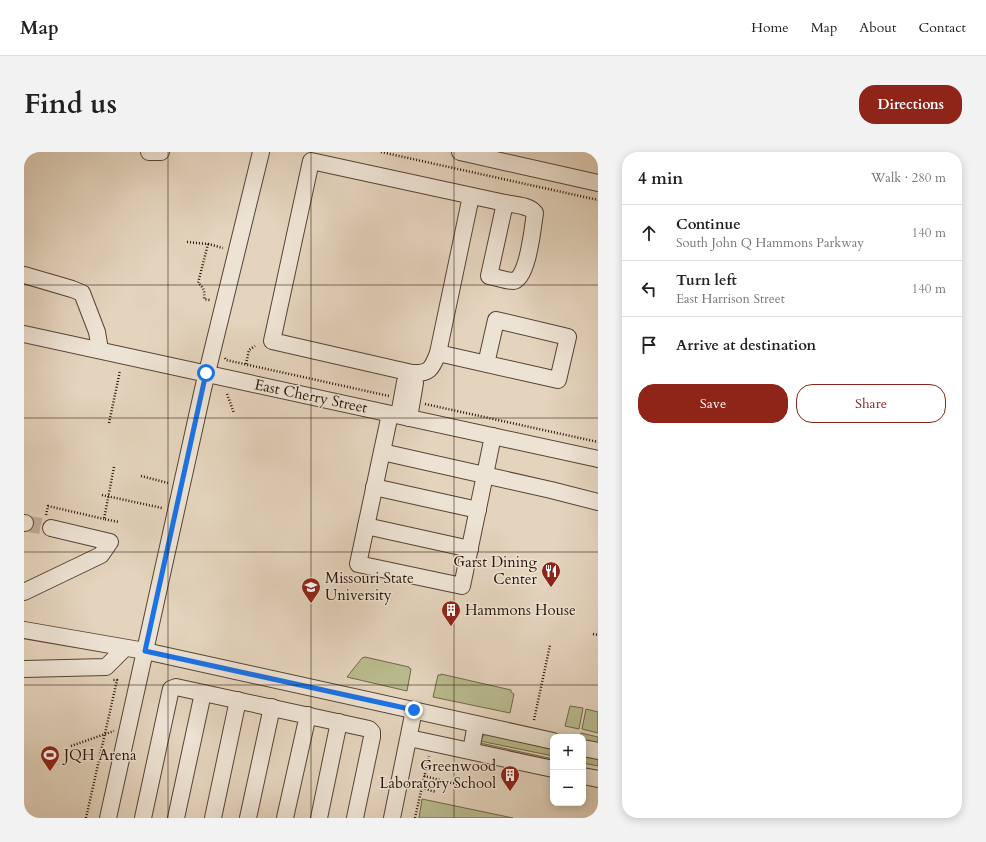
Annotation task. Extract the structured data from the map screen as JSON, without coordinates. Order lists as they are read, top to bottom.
{
  "streets": {
    "street": ["East Cherry Street"]
  },
  "places": {
    "restaurant": ["Garst Dining Center"],
    "school or university": ["Missouri State University"],
    "building": ["Hammons House", "Greenwood Laboratory School"],
    "sports": ["JQH Arena"]
  },
  "page": {
    "header": "Map",
    "nav": [
      "Home",
      "Map",
      "About",
      "Contact"
    ],
    "title": "Find us",
    "buttons": [
      "Directions",
      ["Save", "Share"]
    ],
    "heading": ["4 min", "Walk · 280 m"],
    "list": [
      ["Continue", "South John Q Hammons Parkway", "140 m"],
      ["Turn left", "East Harrison Street", "140 m"],
      "Arrive at destination"
    ],
    "map_buttons": ["+", "−"]
  }
}
